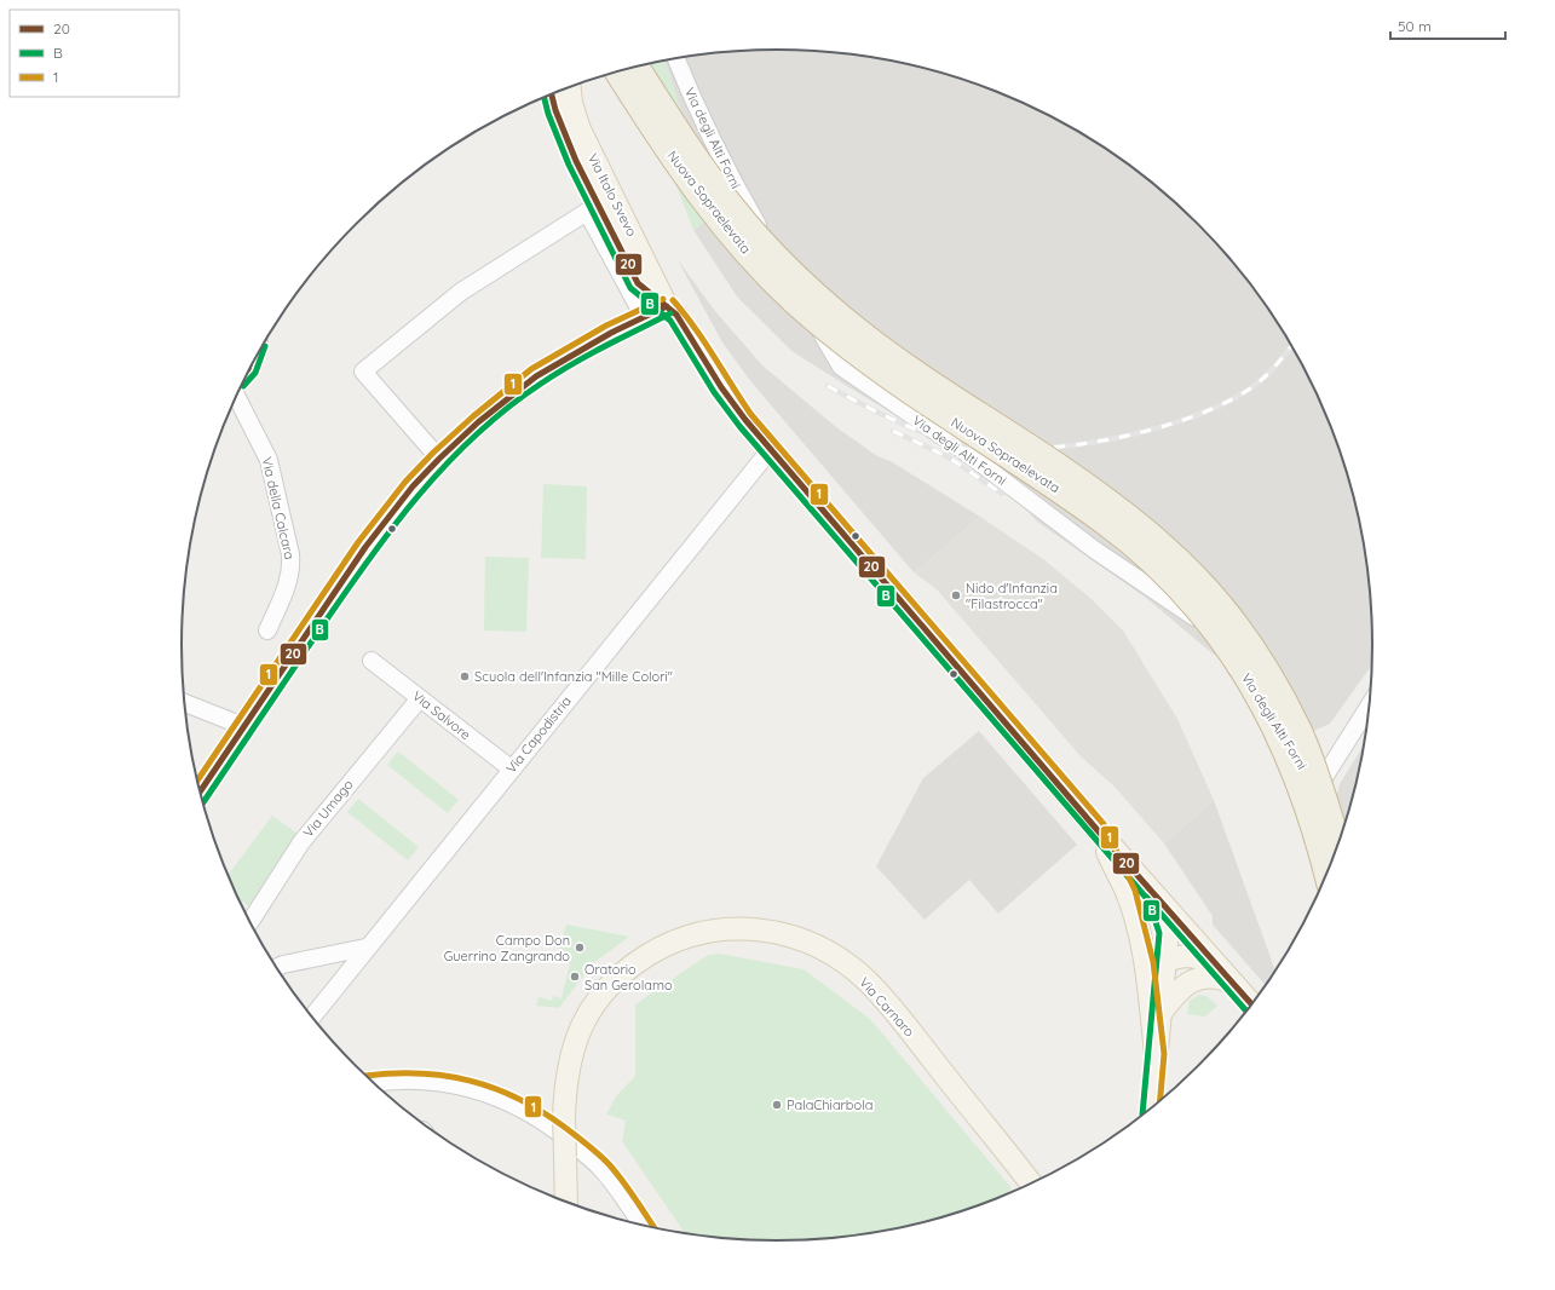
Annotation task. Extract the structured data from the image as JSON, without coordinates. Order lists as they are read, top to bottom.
{
  "streets": {
    "highway": ["Nuova Sopraelevata"],
    "main road": ["Via Italo Svevo", "Via Carnaro"],
    "street": [
      "Via degli Alti Forni",
      "Via della Calcara",
      "Via Salvore",
      "Via Capodistria",
      "Via Umago"
    ]
  },
  "crossings": [
    ["Via Italo Svevo", "Via Capodistria"],
    ["Via Salvore", "Via Capodistria"],
    ["Via Salvore", "Via Umago"]
  ],
  "places": [
    "Nido d'Infanzia \"Filastrocca\"",
    "Scuola dell'Infanzia \"Mille Colori\"",
    "Campo Don Guerrino Zangrando",
    "Oratorio San Gerolamo",
    "PalaChiarbola"
  ],
  "lines": ["transit line 20", "transit line B", "transit line 1"],
  "legend": ["20", "B", "1"],
  "scale_bar": "50 m"
}
